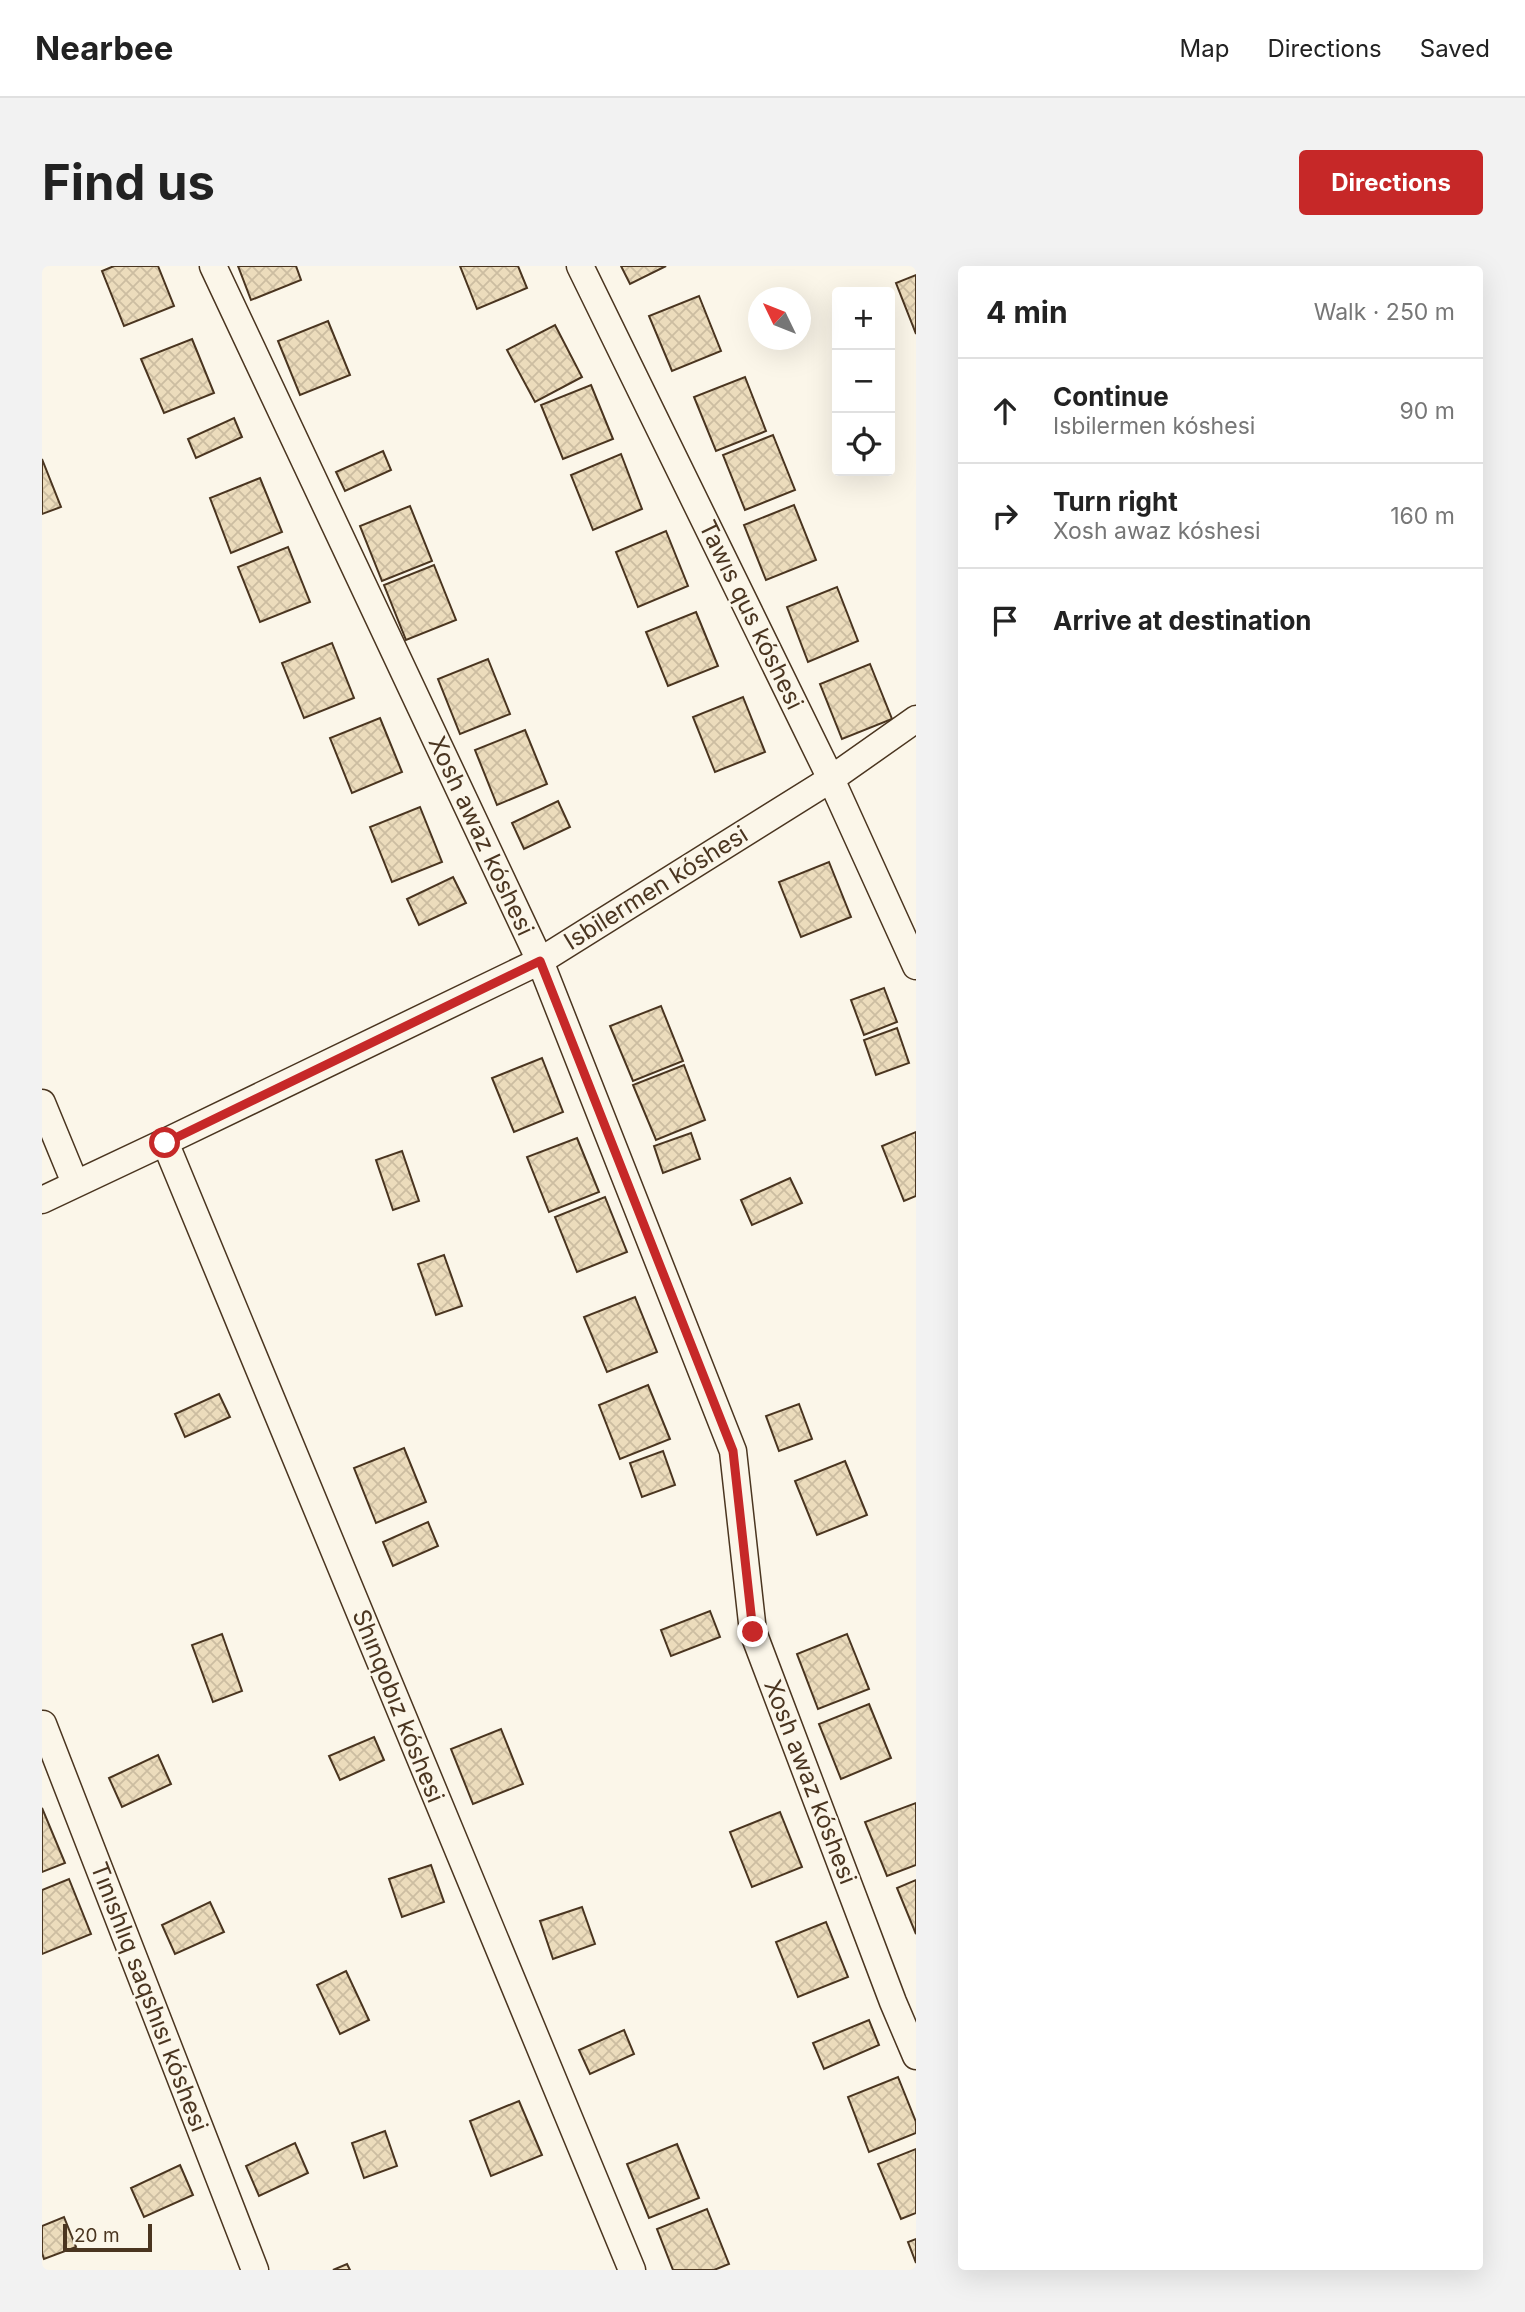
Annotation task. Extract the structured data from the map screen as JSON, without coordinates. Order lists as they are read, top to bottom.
{
  "streets": {
    "street": [
      "Tawıs qus kóshesi",
      "Xosh awaz kóshesi",
      "Isbilermen kóshesi",
      "Shınqobız kóshesi",
      "Tınıshlıq saqshısı kóshesi"
    ]
  },
  "crossings": [
    ["Tawıs qus kóshesi", "Isbilermen kóshesi"],
    ["Xosh awaz kóshesi", "Isbilermen kóshesi"],
    ["Isbilermen kóshesi", "Shınqobız kóshesi"]
  ],
  "scale_bar": "20 m",
  "north": "top left",
  "page": {
    "header": "Nearbee",
    "nav": ["Map", "Directions", "Saved"],
    "buttons": "Directions",
    "title": "Find us",
    "heading": ["4 min", "Walk · 250 m"],
    "map_buttons": ["+", "−"],
    "list": [
      ["Continue", "Isbilermen kóshesi", "90 m"],
      ["Turn right", "Xosh awaz kóshesi", "160 m"],
      "Arrive at destination"
    ],
    "scale": "20 m"
  }
}
